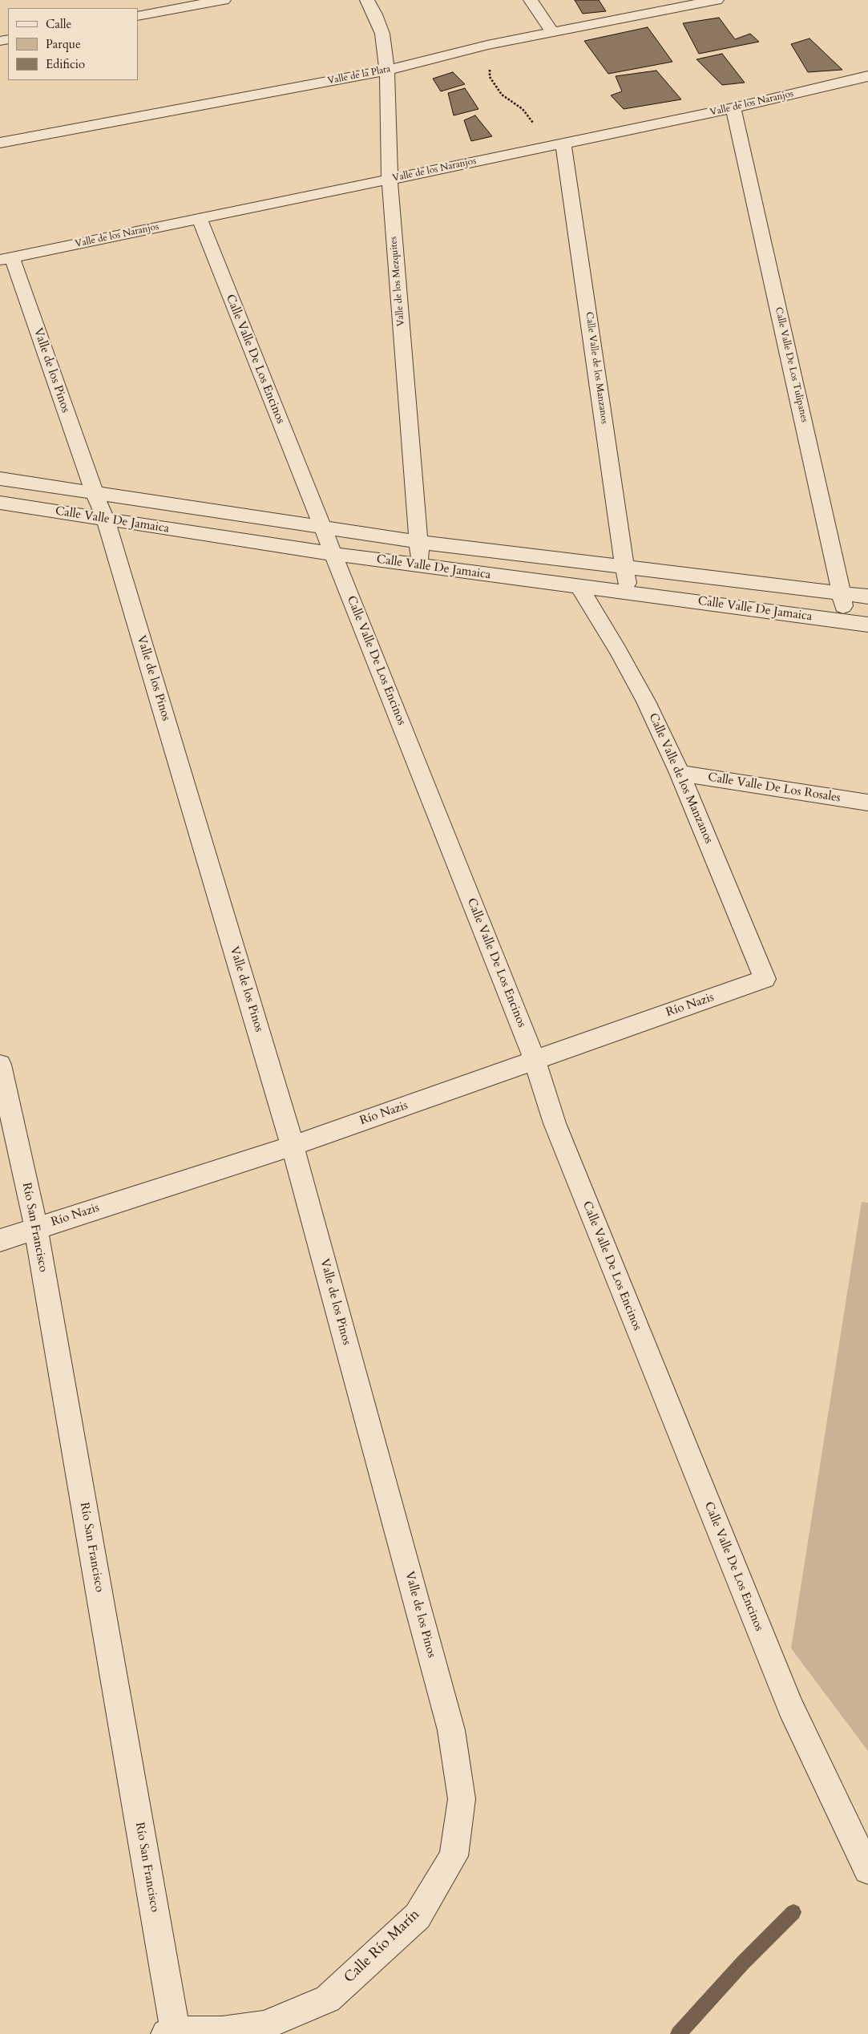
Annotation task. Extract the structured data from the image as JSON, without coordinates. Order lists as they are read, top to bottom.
{
  "streets": {
    "street": [
      "Valle de la Plata",
      "Valle de los Naranjos",
      "Valle de los Mezquites",
      "Calle Valle De Los Encinos",
      "Calle Valle De Los Tulipanes",
      "Calle Valle de los Manzanos",
      "Valle de los Pinos",
      "Calle Valle De Jamaica",
      "Calle Valle De Los Rosales",
      "Río Nazis",
      "Río San Francisco",
      "Calle Río Marín"
    ]
  },
  "crossings": [
    ["Valle de la Plata", "Valle de los Mezquites"],
    ["Valle de los Naranjos", "Valle de los Mezquites"],
    ["Valle de los Naranjos", "Calle Valle De Los Encinos"],
    ["Valle de los Naranjos", "Calle Valle De Los Tulipanes"],
    ["Valle de los Naranjos", "Calle Valle de los Manzanos"],
    ["Valle de los Naranjos", "Valle de los Pinos"],
    ["Valle de los Mezquites", "Calle Valle De Jamaica"],
    ["Calle Valle De Los Encinos", "Calle Valle De Jamaica"],
    ["Calle Valle De Los Encinos", "Río Nazis"],
    ["Calle Valle De Los Tulipanes", "Calle Valle De Jamaica"],
    ["Calle Valle de los Manzanos", "Calle Valle De Jamaica"],
    ["Calle Valle de los Manzanos", "Calle Valle De Los Rosales"],
    ["Calle Valle de los Manzanos", "Río Nazis"],
    ["Valle de los Pinos", "Calle Valle De Jamaica"],
    ["Valle de los Pinos", "Río Nazis"],
    ["Valle de los Pinos", "Calle Río Marín"],
    ["Río Nazis", "Río San Francisco"],
    ["Río San Francisco", "Calle Río Marín"]
  ],
  "legend": ["Calle", "Parque", "Edificio"]
}
